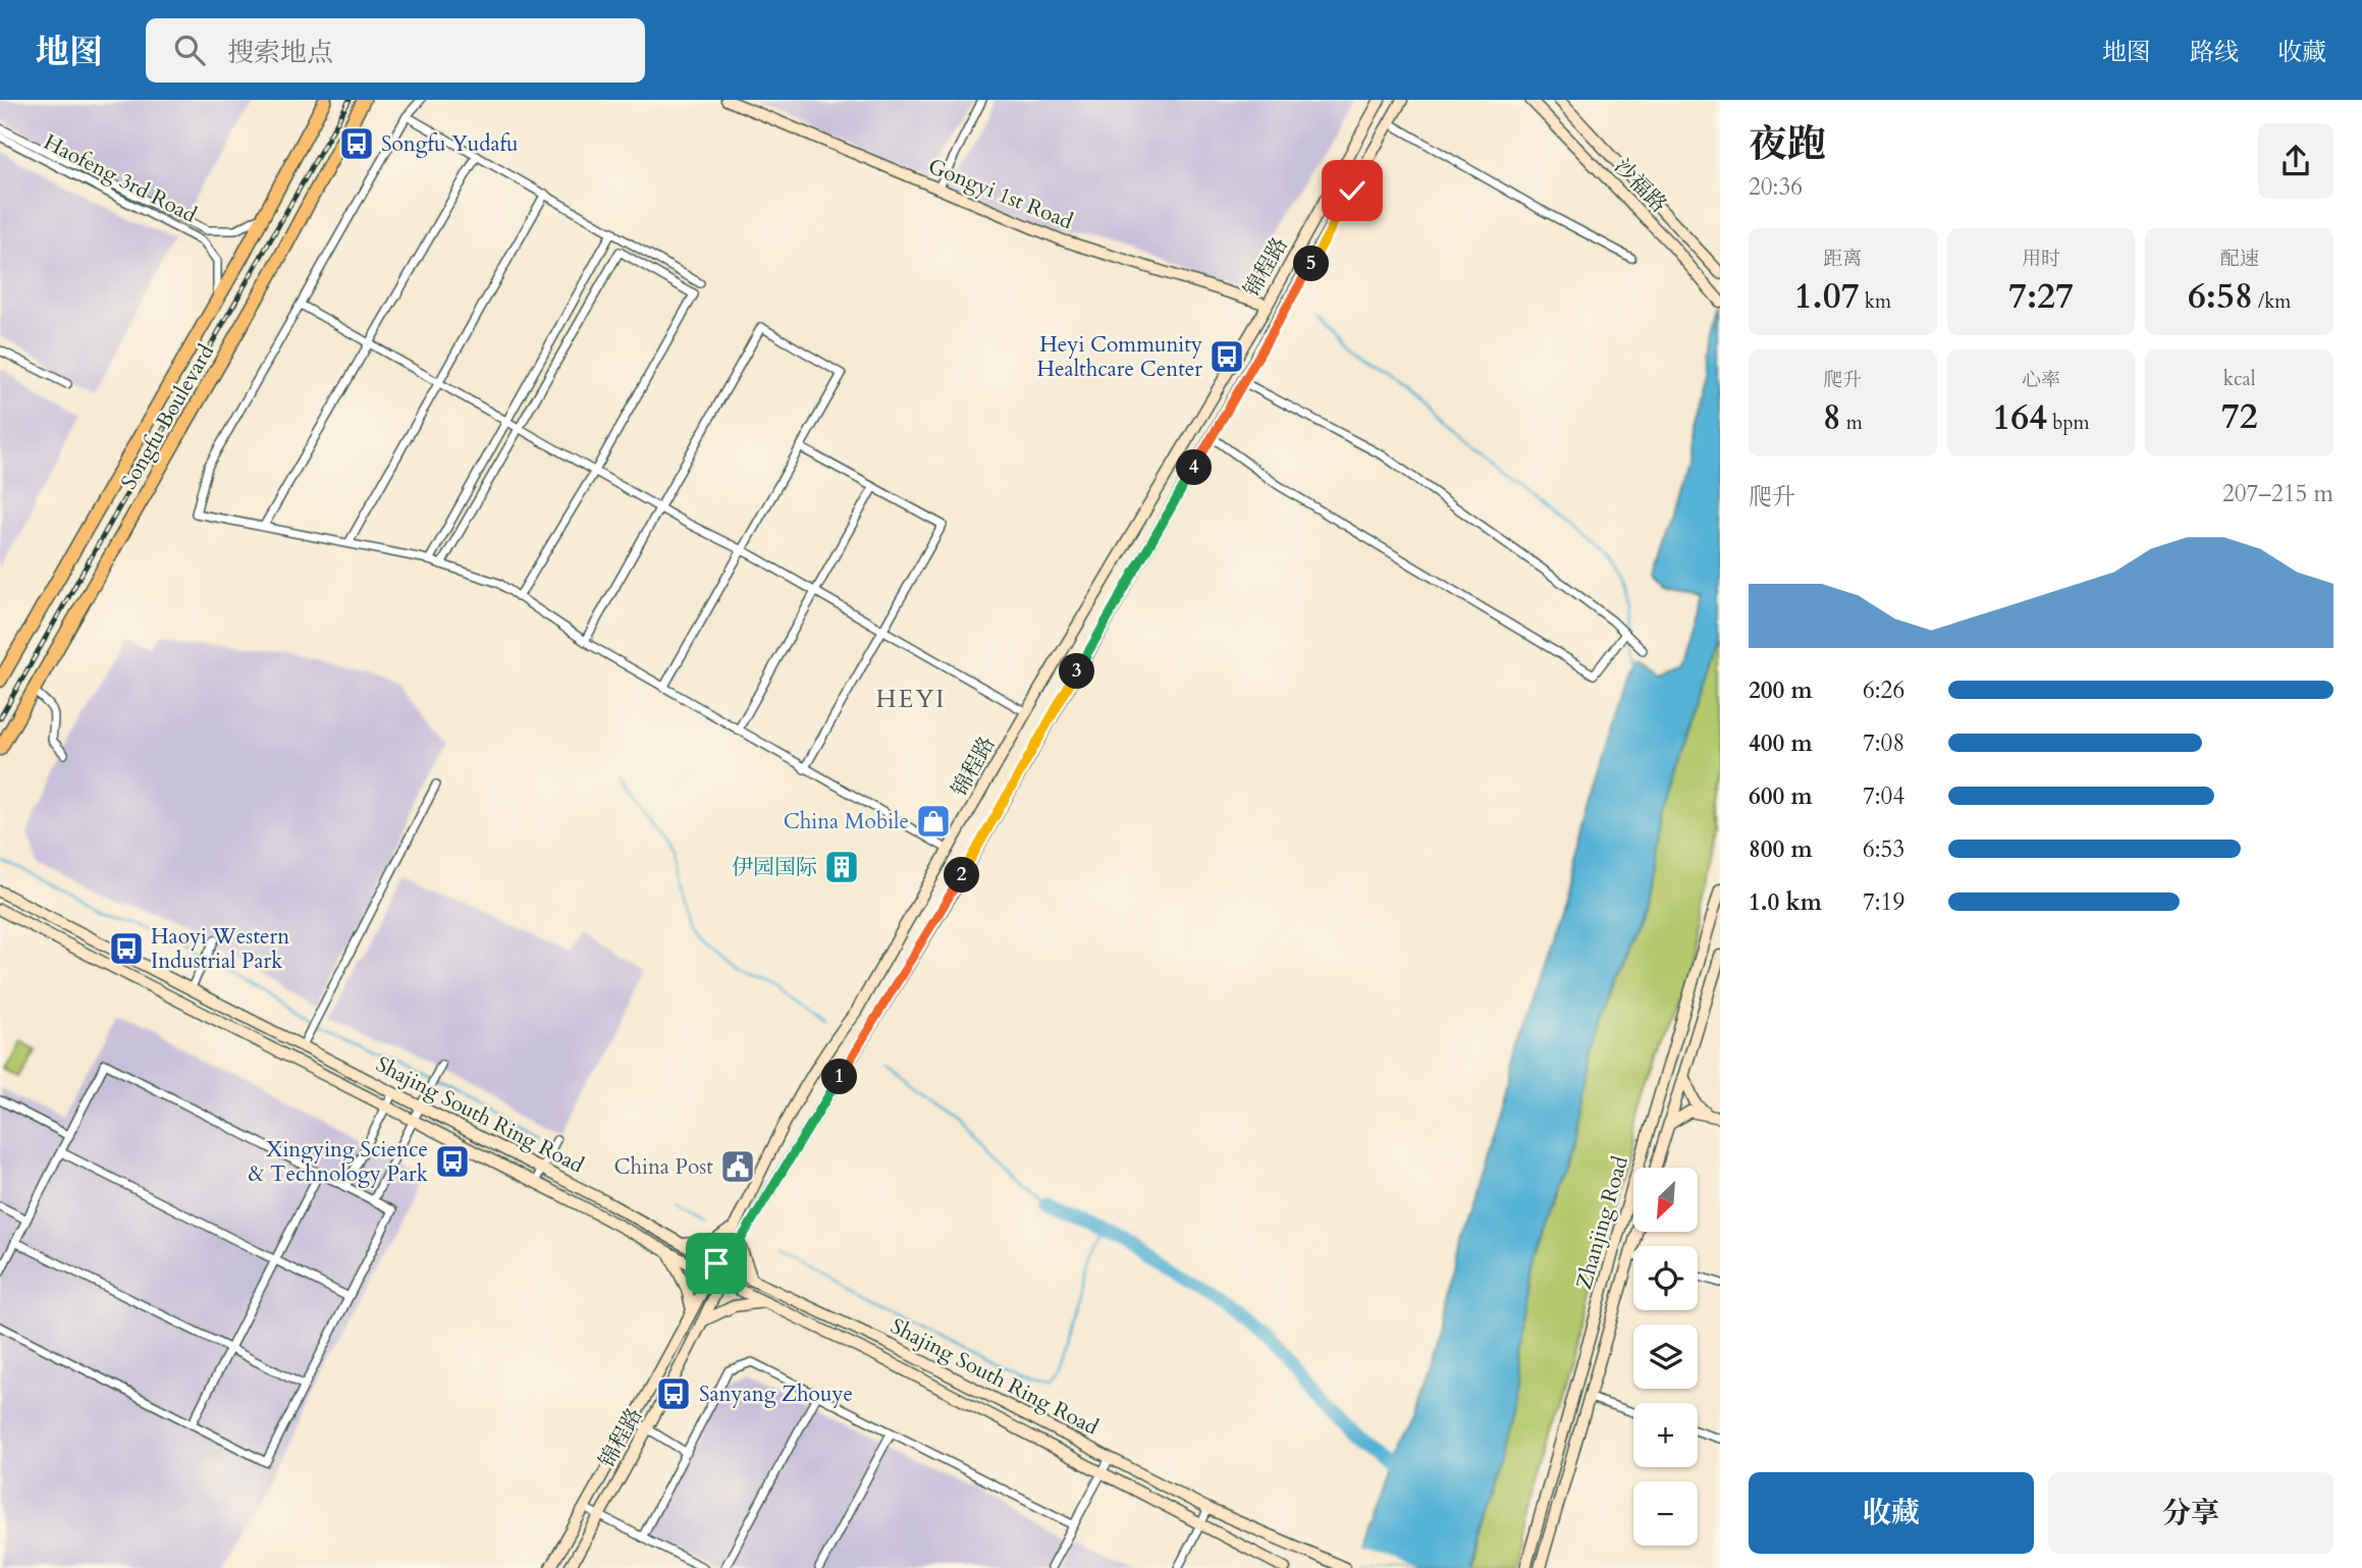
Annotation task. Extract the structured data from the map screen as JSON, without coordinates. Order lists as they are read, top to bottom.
{
  "streets": {
    "main road": [
      "沙福路",
      "Gongyi 1st Road",
      "锦程路",
      "Songfu Boulevard",
      "Shajing South Ring Road",
      "Zhanjing Road"
    ],
    "street": ["Haofeng 3rd Road"]
  },
  "crossings": [
    ["Haofeng 3rd Road", "Songfu Boulevard"],
    ["Gongyi 1st Road", "锦程路"],
    ["锦程路", "Shajing South Ring Road"]
  ],
  "districts": ["HEYI"],
  "places": {
    "bus stop": [
      "Songfu Yudafu",
      "Heyi Community Healthcare Center",
      "Haoyi Western Industrial Park",
      "Xingying Science & Technology Park",
      "Sanyang Zhouye"
    ],
    "shop": ["China Mobile"],
    "building": ["伊园国际"],
    "public building": ["China Post"]
  },
  "north": "bottom left",
  "page": {
    "header": "地图",
    "search": "搜索地点",
    "nav": ["地图", "路线", "收藏"],
    "heading": ["夜跑", "20:36"],
    "stats": [
      ["距离", "1.07 km"],
      ["用时", "7:27"],
      ["配速", "6:58 /km"],
      ["爬升", "8 m"],
      ["心率", "164 bpm"],
      ["kcal", "72"]
    ],
    "pins": [
      "5",
      "4",
      "3",
      "2",
      "1"
    ],
    "chart": ["爬升", "207–215 m"],
    "list": [
      {
        "name": "200 m",
        "note": "6:26"
      },
      {
        "name": "400 m",
        "note": "7:08"
      },
      {
        "name": "600 m",
        "note": "7:04"
      },
      {
        "name": "800 m",
        "note": "6:53"
      },
      {
        "name": "1.0 km",
        "note": "7:19"
      }
    ],
    "map_buttons": ["+", "−"],
    "buttons": ["收藏", "分享"]
  }
}
